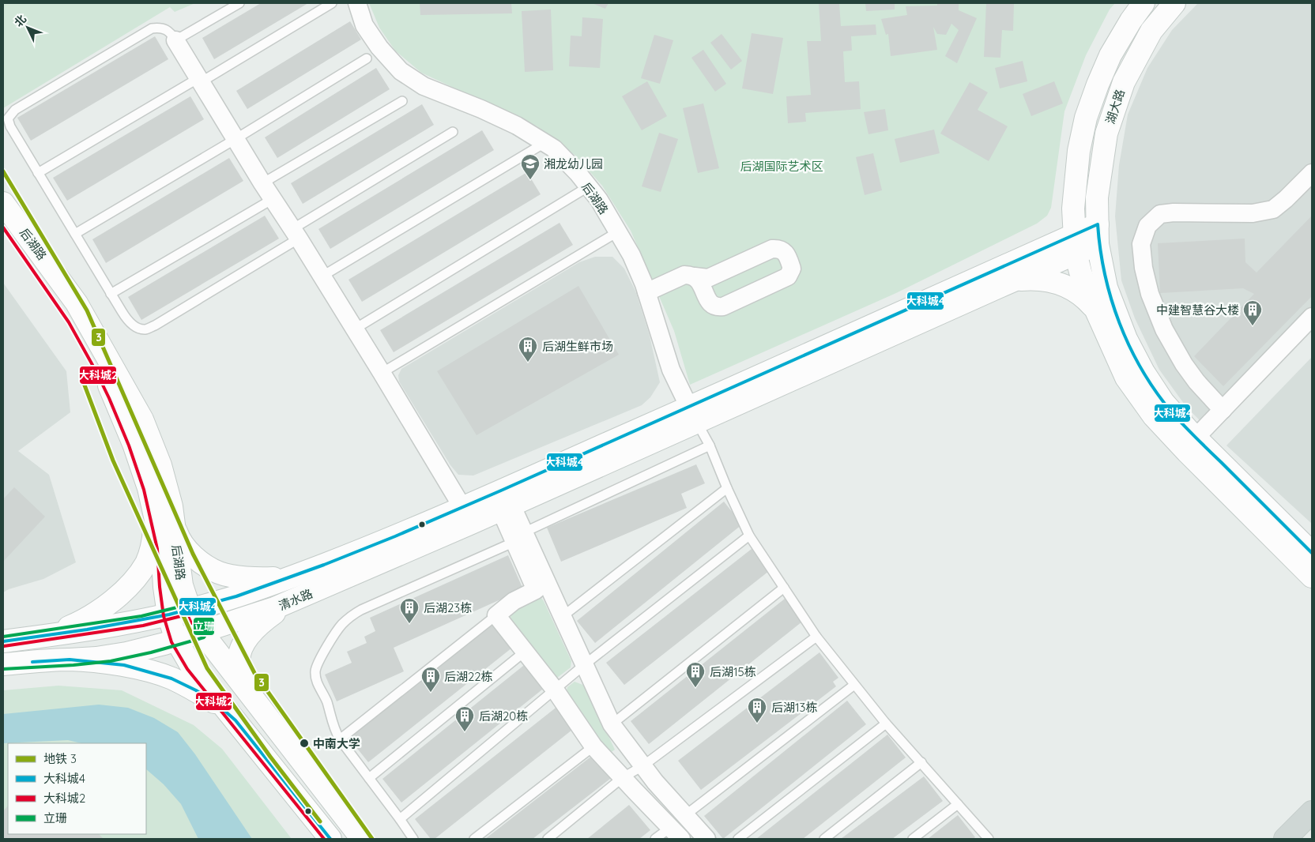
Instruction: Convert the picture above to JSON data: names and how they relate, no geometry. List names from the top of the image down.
{
  "streets": {
    "main road": ["湖大路", "后湖路", "清水路"]
  },
  "crossings": [
    ["后湖路", "清水路"]
  ],
  "parks": ["后湖国际艺术区"],
  "places": {
    "school or university": ["湘龙幼儿园"],
    "building": [
      "中建智慧谷大楼",
      "后湖生鲜市场",
      "后湖23栋",
      "后湖15栋",
      "后湖22栋",
      "后湖13栋",
      "后湖20栋"
    ],
    "other": ["中南大学"]
  },
  "lines": [
    "metro line 3",
    "transit line 大科城4",
    "transit line 大科城2",
    "transit line 立珊"
  ],
  "legend": [
    "地铁 3",
    "大科城4",
    "大科城2",
    "立珊"
  ],
  "north": "top left"
}
